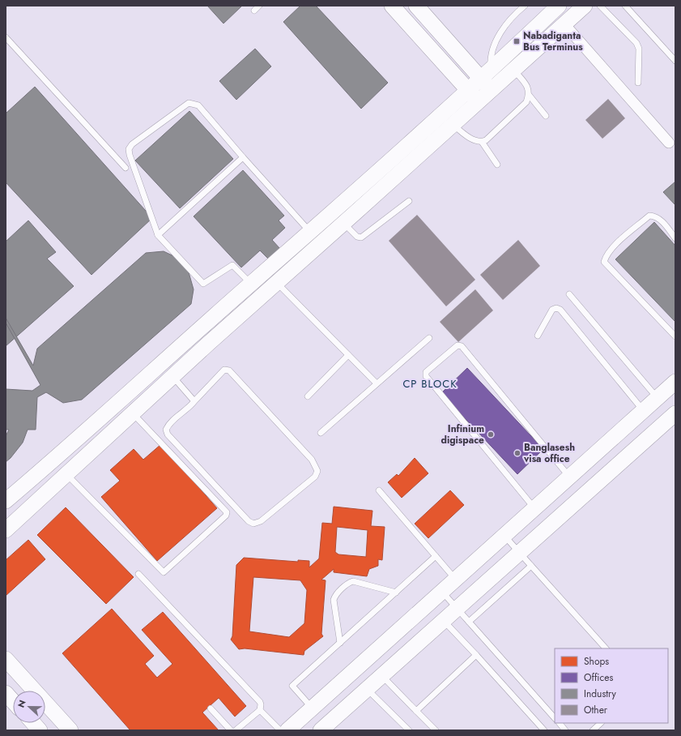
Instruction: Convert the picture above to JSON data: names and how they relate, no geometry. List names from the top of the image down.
{
  "districts": ["CP BLOCK"],
  "places": {
    "transit": ["Nabadiganta Bus Terminus"],
    "other": ["Infinium digispace", "Banglasesh visa office"]
  },
  "legend": [
    "Shops",
    "Offices",
    "Industry",
    "Other"
  ],
  "north": "left"
}
